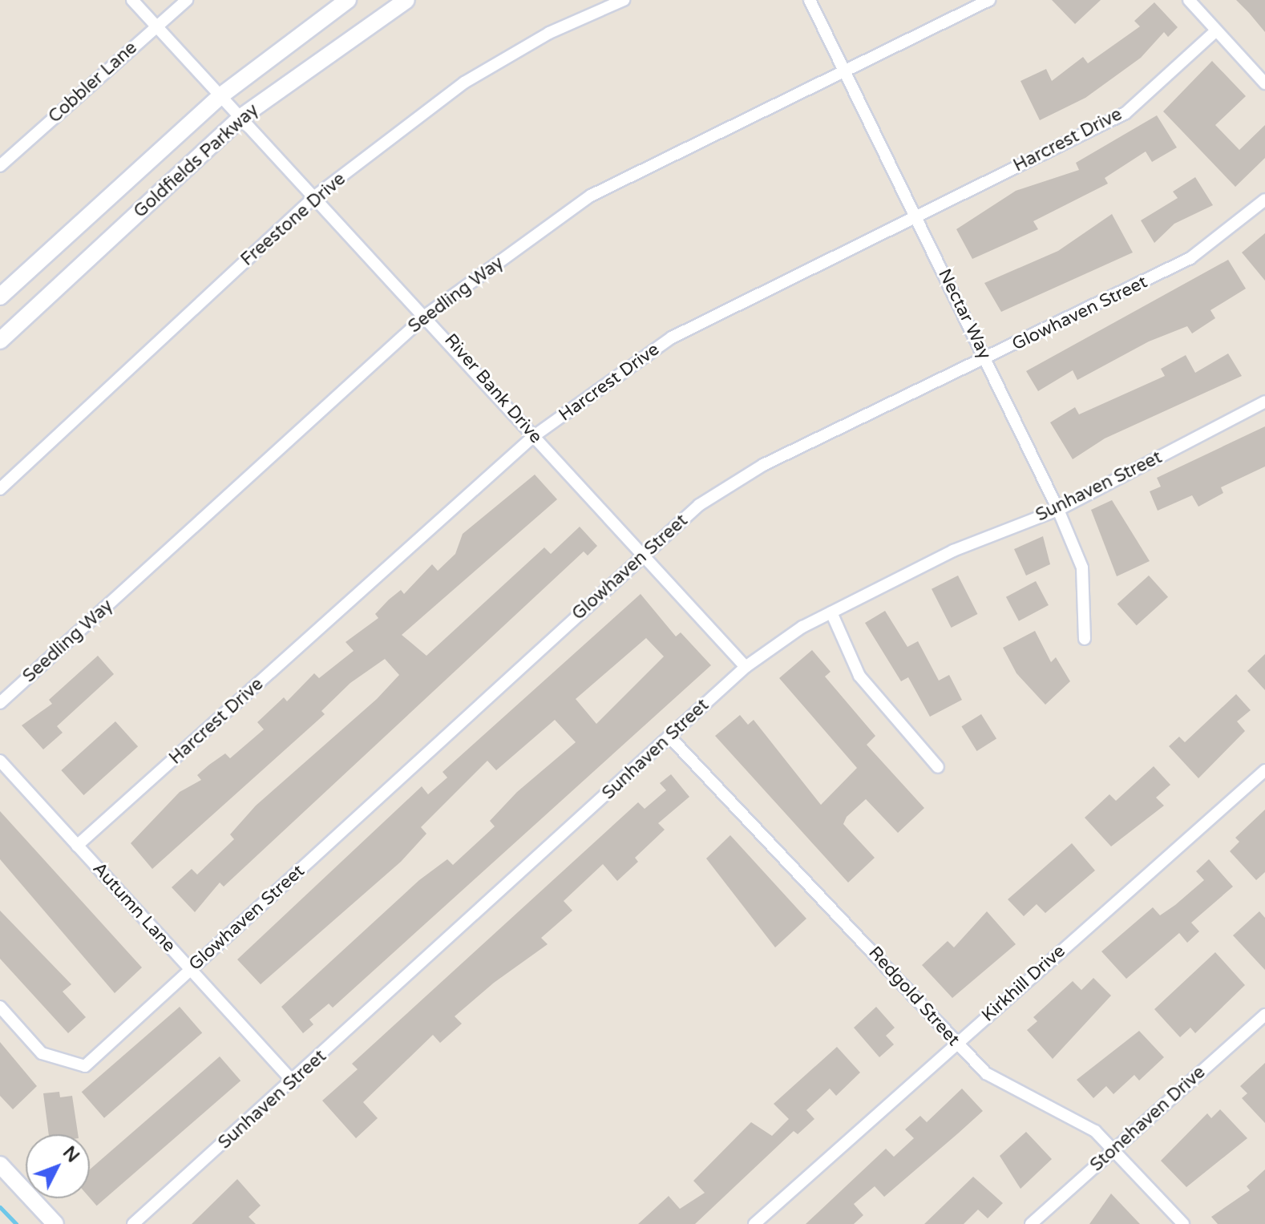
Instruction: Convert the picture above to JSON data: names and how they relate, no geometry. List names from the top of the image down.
{
  "streets": {
    "main road": ["Goldfields Parkway"],
    "street": [
      "Cobbler Lane",
      "Harcrest Drive",
      "Freestone Drive",
      "Seedling Way",
      "Glowhaven Street",
      "Nectar Way",
      "River Bank Drive",
      "Sunhaven Street",
      "Autumn Lane",
      "Kirkhill Drive",
      "Redgold Street",
      "Stonehaven Drive"
    ]
  },
  "crossings": [
    ["Cobbler Lane", "River Bank Drive"],
    ["Harcrest Drive", "Nectar Way"],
    ["Harcrest Drive", "River Bank Drive"],
    ["Harcrest Drive", "Autumn Lane"],
    ["Goldfields Parkway", "River Bank Drive"],
    ["Freestone Drive", "River Bank Drive"],
    ["Seedling Way", "Nectar Way"],
    ["Seedling Way", "River Bank Drive"],
    ["Glowhaven Street", "Nectar Way"],
    ["Glowhaven Street", "River Bank Drive"],
    ["Glowhaven Street", "Autumn Lane"],
    ["Nectar Way", "Sunhaven Street"],
    ["River Bank Drive", "Sunhaven Street"],
    ["Sunhaven Street", "Autumn Lane"],
    ["Sunhaven Street", "Redgold Street"],
    ["Kirkhill Drive", "Redgold Street"],
    ["Redgold Street", "Stonehaven Drive"]
  ],
  "north": "top right"
}
